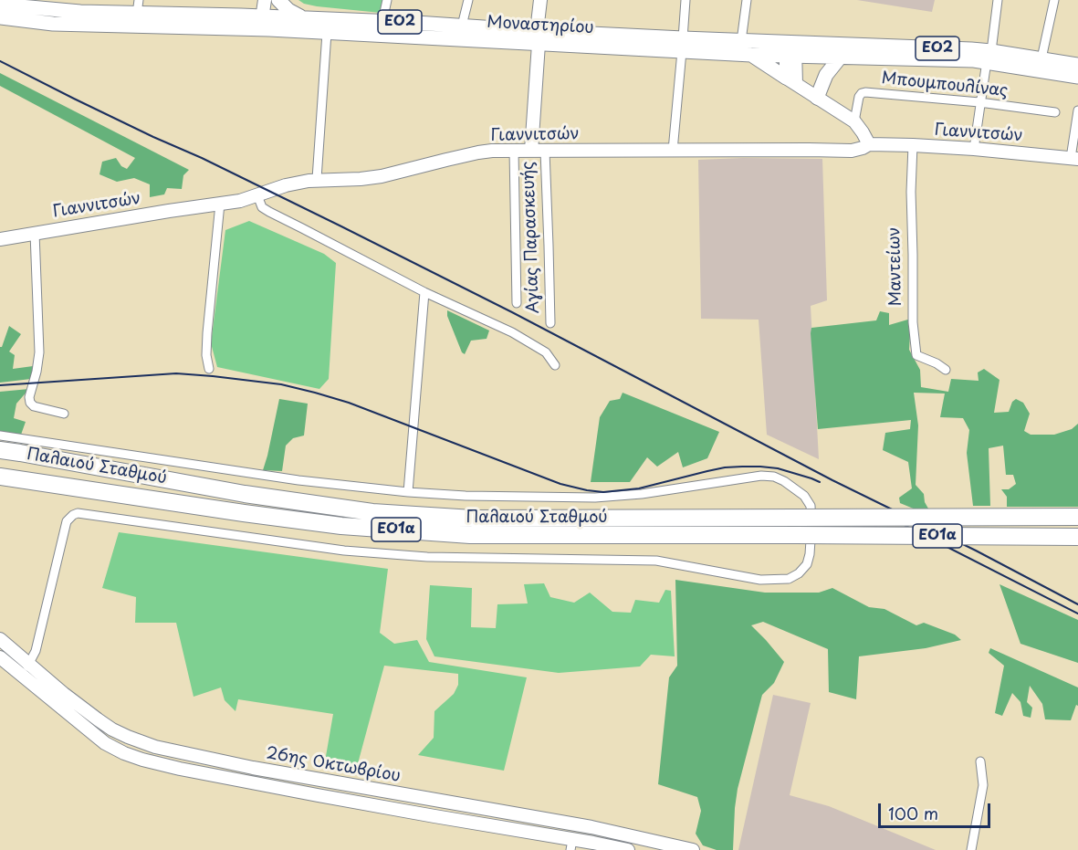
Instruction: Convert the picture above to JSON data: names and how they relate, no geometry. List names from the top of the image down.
{
  "streets": {
    "highway": ["Παλαιού Σταθμού", "ΕΟ1α"],
    "main road": [
      "ΕΟ2",
      "Μοναστηρίου",
      "Γιαννιτσών",
      "Αγίας Παρασκευής",
      "26ης Οκτωβρίου"
    ],
    "street": ["Μπουμπουλίνας", "Μαντείων"]
  },
  "crossings": [
    ["Μοναστηρίου", "Αγίας Παρασκευής"],
    ["Γιαννιτσών", "Αγίας Παρασκευής"],
    ["Γιαννιτσών", "Μαντείων"]
  ],
  "scale_bar": "100 m"
}
